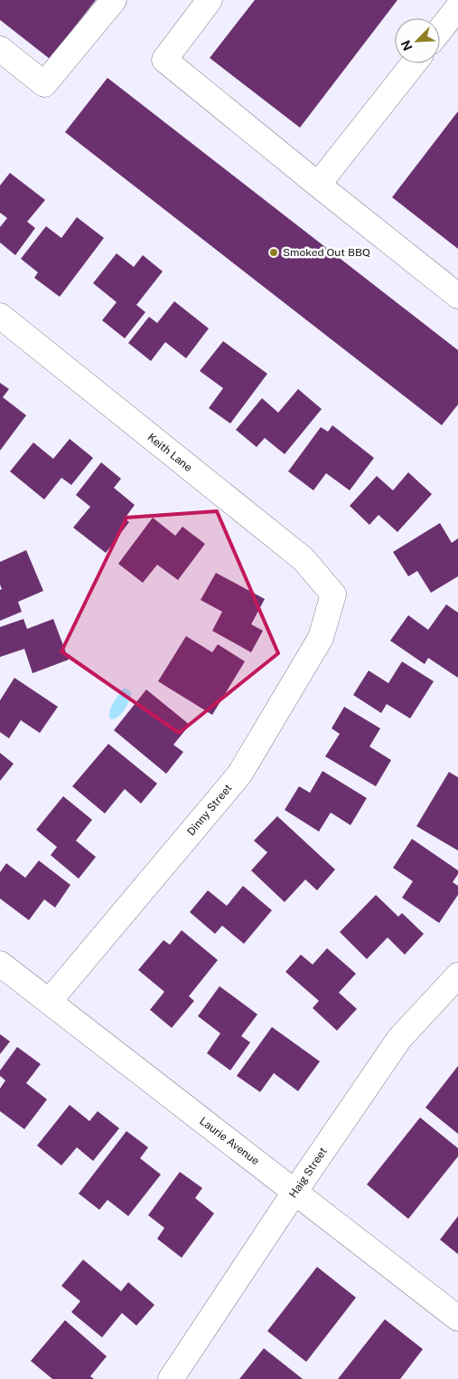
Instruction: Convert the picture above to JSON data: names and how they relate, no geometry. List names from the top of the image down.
{
  "streets": {
    "street": [
      "Keith Lane",
      "Dinny Street",
      "Laurie Avenue",
      "Haig Street"
    ]
  },
  "crossings": [
    ["Keith Lane", "Dinny Street"],
    ["Dinny Street", "Laurie Avenue"],
    ["Laurie Avenue", "Haig Street"]
  ],
  "places": ["Smoked Out BBQ"],
  "north": "bottom left"
}
